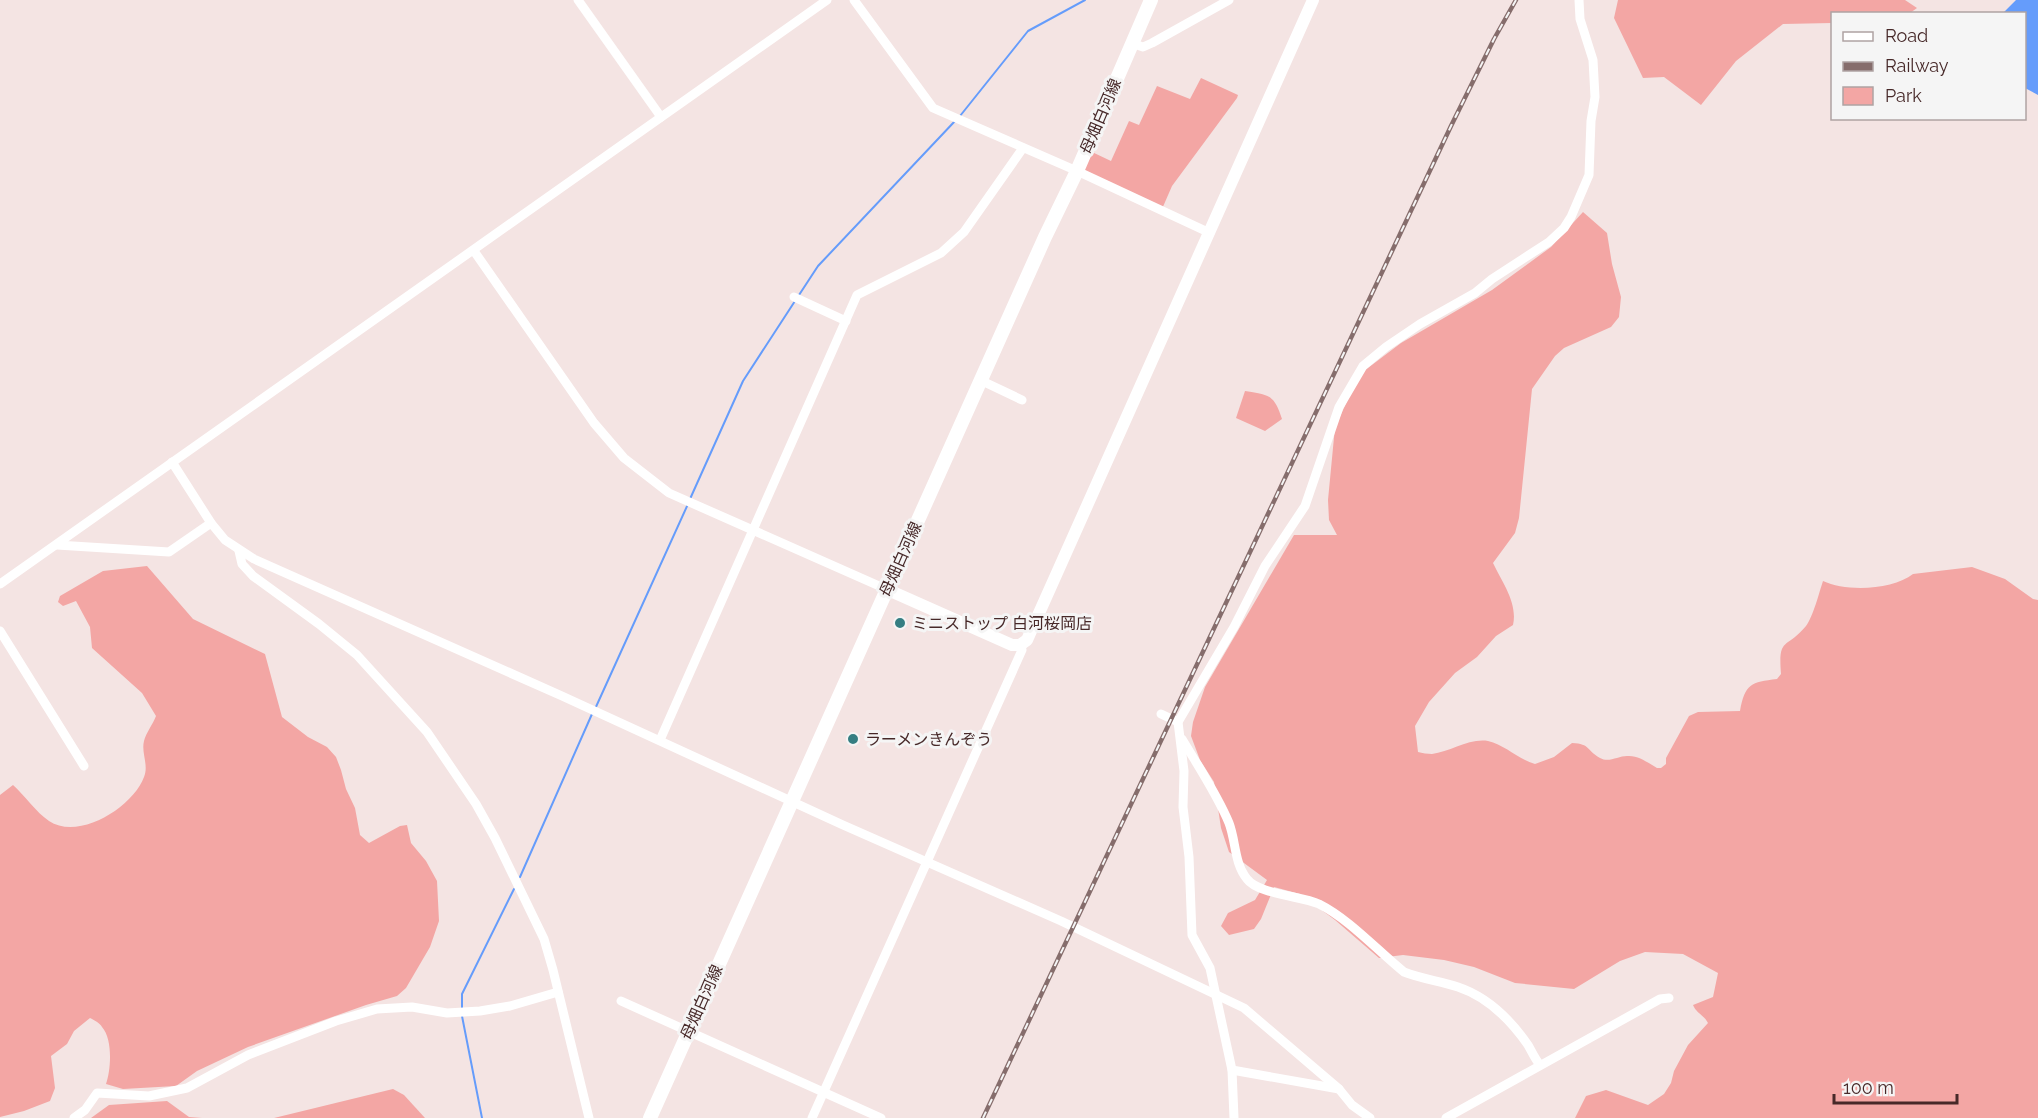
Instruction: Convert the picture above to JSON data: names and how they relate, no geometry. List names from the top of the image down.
{
  "streets": {
    "main road": ["母畑白河線"]
  },
  "places": ["ミニストップ 白河桜岡店", "ラーメンきんぞう"],
  "legend": ["Road", "Railway", "Park"],
  "scale_bar": "100 m"
}
